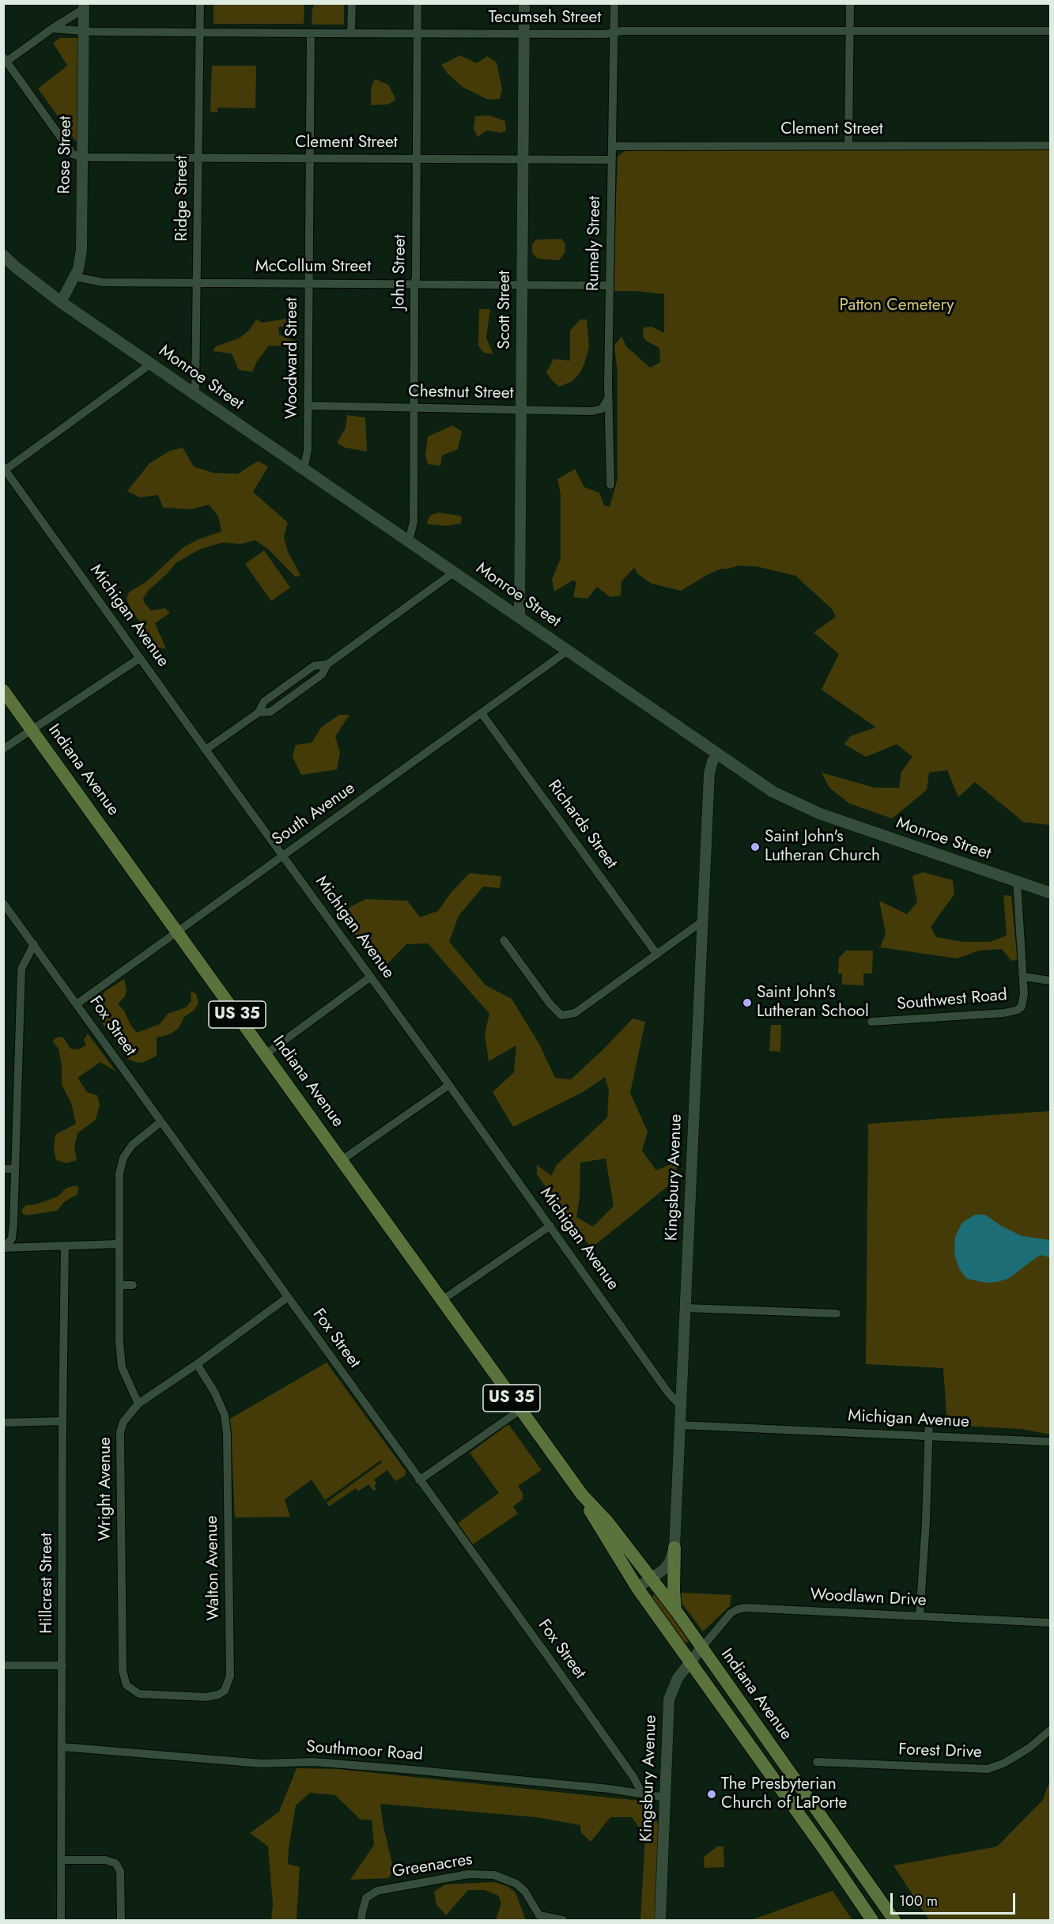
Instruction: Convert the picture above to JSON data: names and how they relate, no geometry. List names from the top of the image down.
{
  "streets": {
    "main road": ["Monroe Street", "Indiana Avenue", "US 35"],
    "street": [
      "Tecumseh Street",
      "Clement Street",
      "Rose Street",
      "Ridge Street",
      "Rumely Street",
      "McCollum Street",
      "John Street",
      "Scott Street",
      "Woodward Street",
      "Chestnut Street",
      "Michigan Avenue",
      "South Avenue",
      "Richards Street",
      "Southwest Road",
      "Fox Street",
      "Kingsbury Avenue",
      "Wright Avenue",
      "Walton Avenue",
      "Hillcrest Street",
      "Woodlawn Drive",
      "Southmoor Road",
      "Forest Drive",
      "Greenacres"
    ]
  },
  "crossings": [
    ["Tecumseh Street", "Rumely Street"],
    ["Tecumseh Street", "John Street"],
    ["Tecumseh Street", "Scott Street"],
    ["Clement Street", "Rose Street"],
    ["Clement Street", "Ridge Street"],
    ["Clement Street", "Rumely Street"],
    ["Clement Street", "John Street"],
    ["Clement Street", "Scott Street"],
    ["Clement Street", "Woodward Street"],
    ["Rose Street", "McCollum Street"],
    ["Rose Street", "Monroe Street"],
    ["Ridge Street", "McCollum Street"],
    ["Ridge Street", "Monroe Street"],
    ["Rumely Street", "McCollum Street"],
    ["Rumely Street", "Chestnut Street"],
    ["McCollum Street", "John Street"],
    ["McCollum Street", "Scott Street"],
    ["McCollum Street", "Woodward Street"],
    ["John Street", "Monroe Street"],
    ["John Street", "Chestnut Street"],
    ["Scott Street", "Monroe Street"],
    ["Scott Street", "Chestnut Street"],
    ["Woodward Street", "Monroe Street"],
    ["Woodward Street", "Chestnut Street"],
    ["Monroe Street", "South Avenue"],
    ["Monroe Street", "Southwest Road"],
    ["Monroe Street", "Kingsbury Avenue"],
    ["Michigan Avenue", "South Avenue"],
    ["Michigan Avenue", "Kingsbury Avenue"],
    ["Indiana Avenue", "South Avenue"],
    ["Indiana Avenue", "Kingsbury Avenue"],
    ["Indiana Avenue", "Woodlawn Drive"],
    ["South Avenue", "Richards Street"],
    ["South Avenue", "Fox Street"],
    ["Fox Street", "Wright Avenue"],
    ["Fox Street", "Southmoor Road"],
    ["Kingsbury Avenue", "Woodlawn Drive"],
    ["Kingsbury Avenue", "Southmoor Road"],
    ["Wright Avenue", "Walton Avenue"],
    ["Hillcrest Street", "Southmoor Road"]
  ],
  "parks": ["Patton Cemetery"],
  "places": ["Saint John's Lutheran Church", "Saint John's Lutheran School", "The Presbyterian Church of LaPorte"],
  "scale_bar": "100 m"
}
